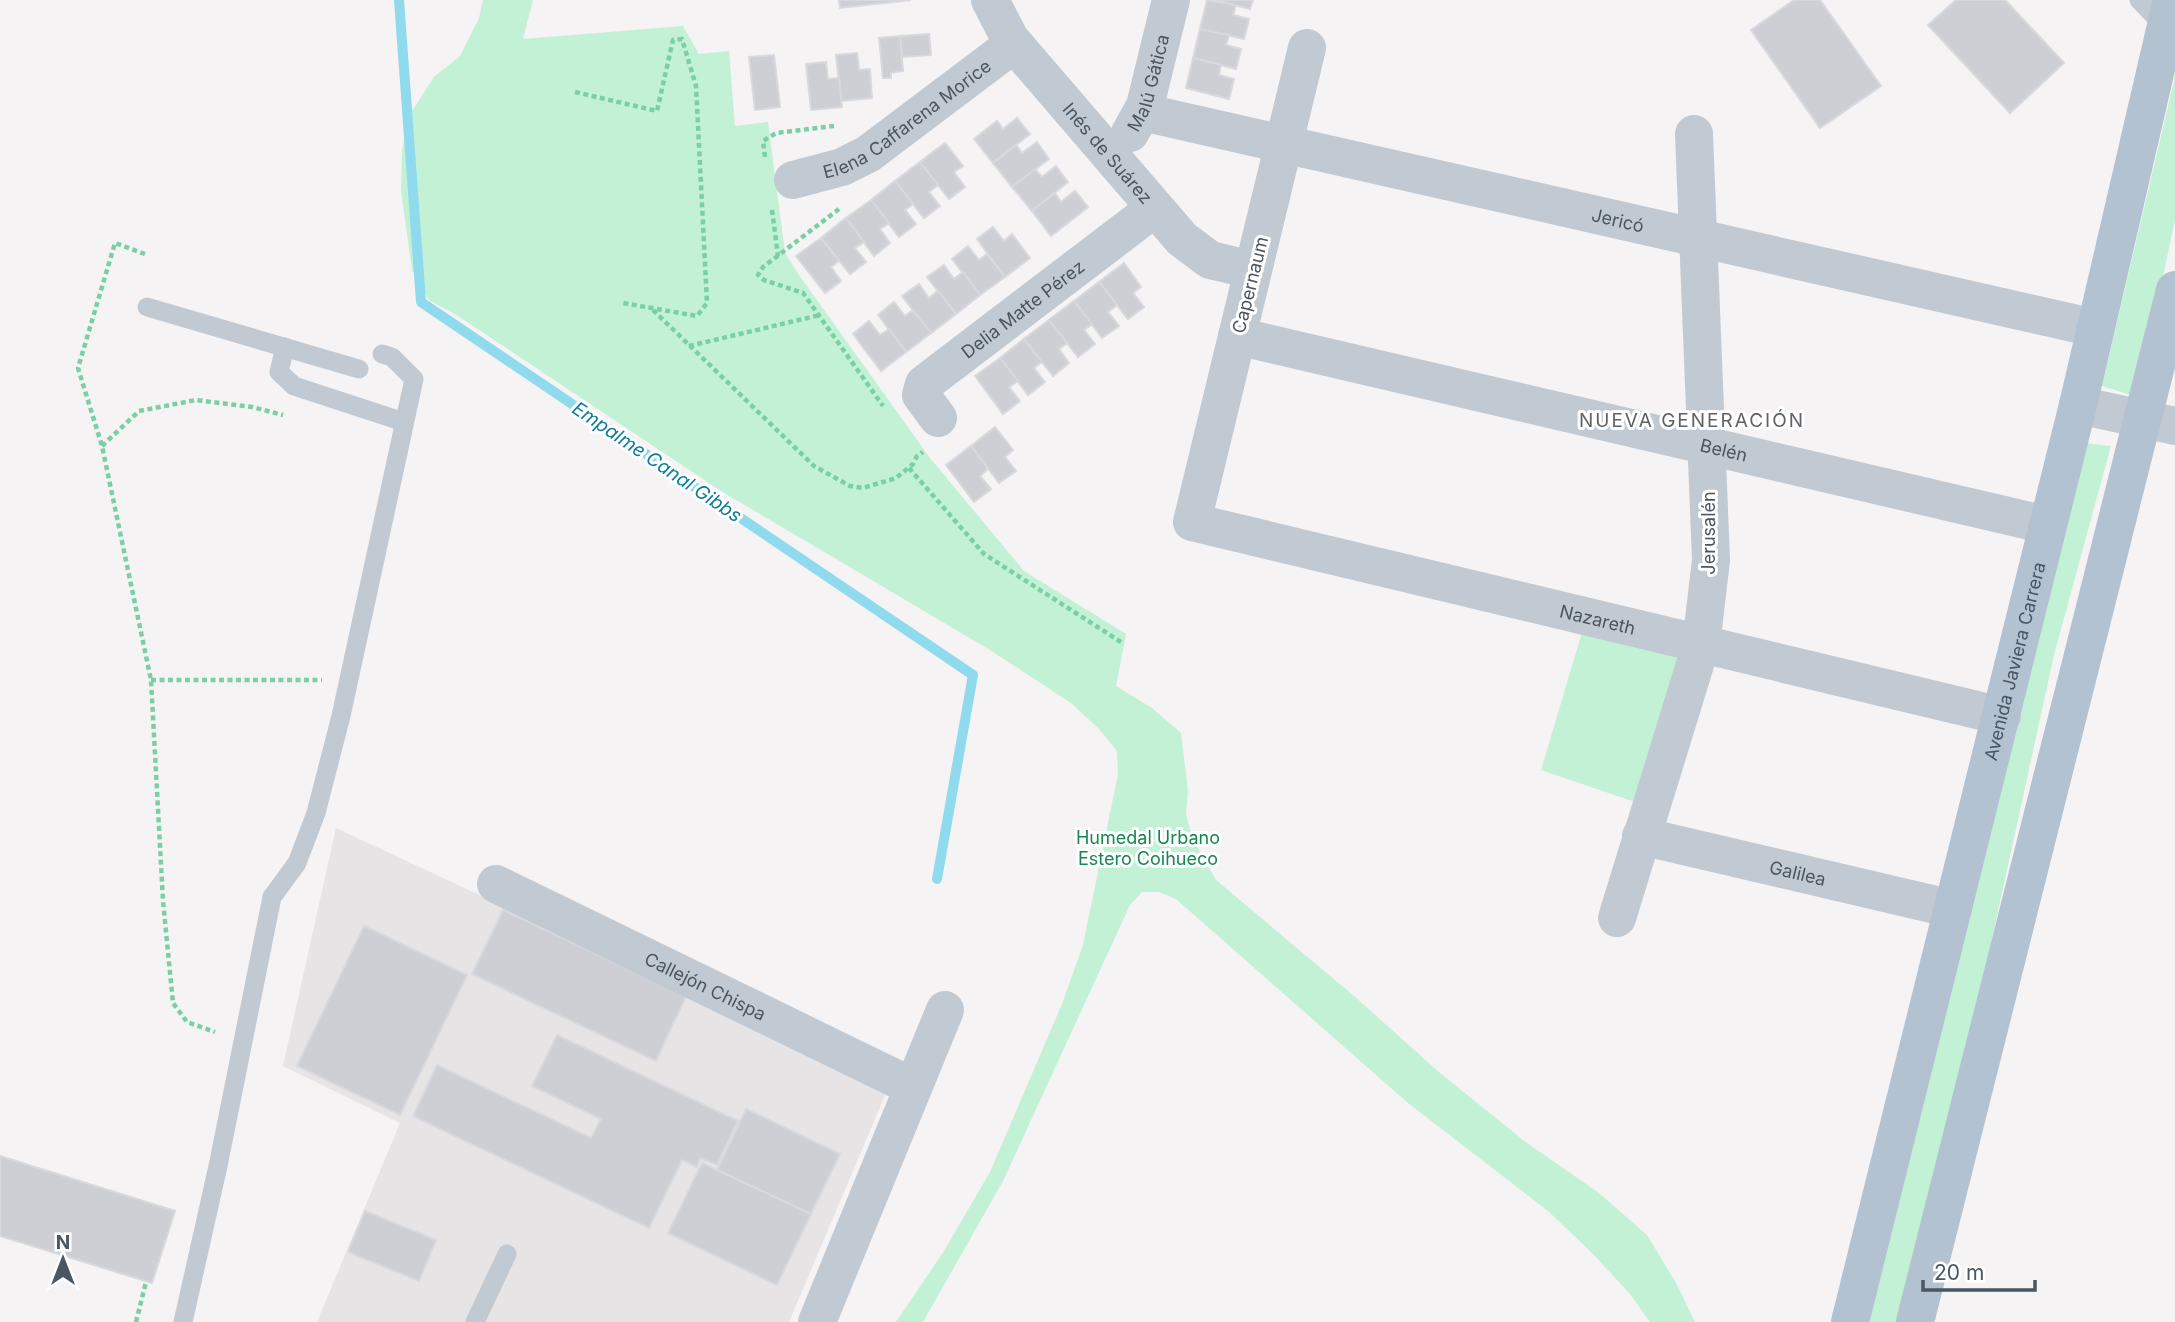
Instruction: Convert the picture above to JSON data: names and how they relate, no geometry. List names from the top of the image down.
{
  "streets": {
    "main road": ["Avenida Javiera Carrera"],
    "street": [
      "Malú Gática",
      "Elena Caffarena Morice",
      "Inés de Suárez",
      "Jericó",
      "Capernaum",
      "Delia Matte Pérez",
      "Belén",
      "Jerusalén",
      "Nazareth",
      "Galilea",
      "Callejón Chispa"
    ]
  },
  "crossings": [
    ["Malú Gática", "Inés de Suárez"],
    ["Malú Gática", "Jericó"],
    ["Elena Caffarena Morice", "Inés de Suárez"],
    ["Inés de Suárez", "Capernaum"],
    ["Inés de Suárez", "Delia Matte Pérez"],
    ["Jericó", "Capernaum"],
    ["Jericó", "Jerusalén"],
    ["Jericó", "Avenida Javiera Carrera"],
    ["Capernaum", "Belén"],
    ["Capernaum", "Nazareth"],
    ["Belén", "Jerusalén"],
    ["Belén", "Avenida Javiera Carrera"],
    ["Jerusalén", "Nazareth"],
    ["Jerusalén", "Galilea"],
    ["Nazareth", "Avenida Javiera Carrera"],
    ["Avenida Javiera Carrera", "Galilea"]
  ],
  "districts": ["NUEVA GENERACIÓN"],
  "water": ["Empalme Canal Gibbs"],
  "parks": ["Humedal Urbano Estero Coihueco"],
  "scale_bar": "20 m",
  "north": "top"
}
